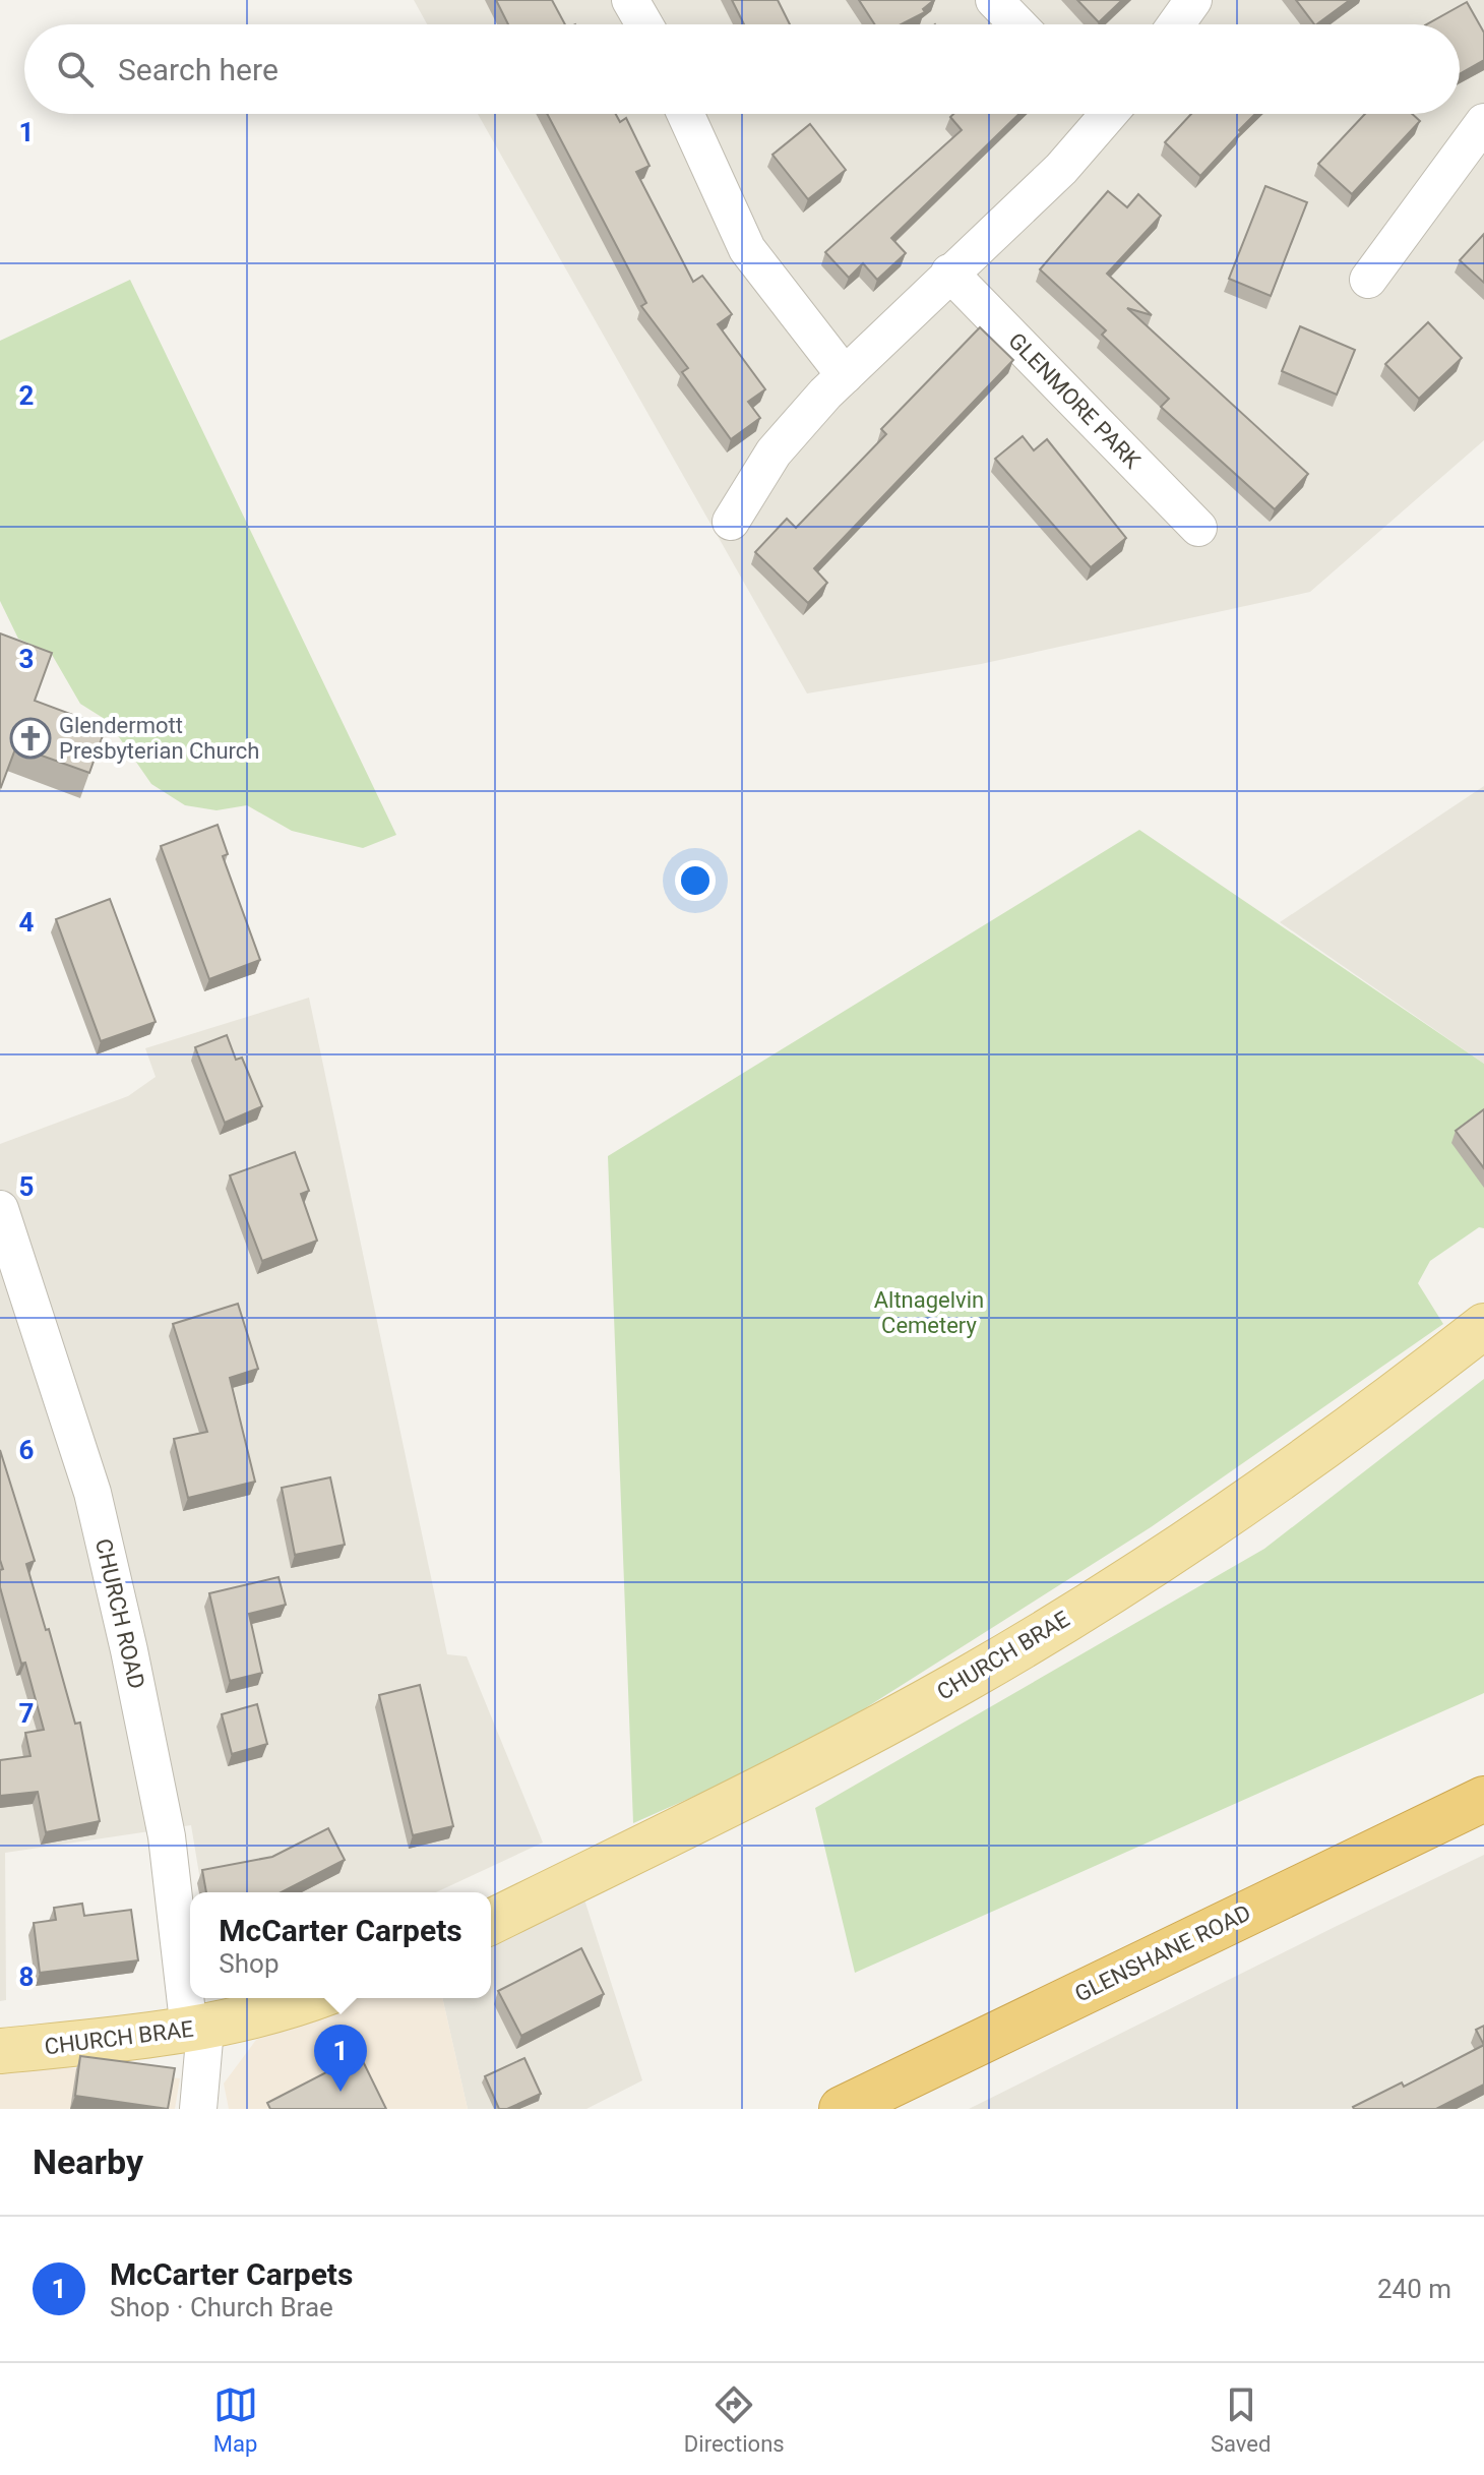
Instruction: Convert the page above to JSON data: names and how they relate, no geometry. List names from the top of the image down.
{
  "streets": {
    "highway": ["GLENSHANE ROAD"],
    "main road": ["CHURCH BRAE"],
    "street": ["GLENMORE PARK", "CHURCH ROAD"]
  },
  "crossings": [
    ["CHURCH ROAD", "CHURCH BRAE"]
  ],
  "parks": ["Altnagelvin Cemetery"],
  "places": {
    "church": ["Glendermott Presbyterian Church"]
  },
  "page": {
    "search": "Search here",
    "popup": ["McCarter Carpets", "Shop"],
    "pins": "1",
    "heading": "Nearby",
    "list": [
      {
        "mark": "1",
        "name": "McCarter Carpets",
        "note": "Shop · Church Brae",
        "value": "240 m"
      }
    ],
    "nav": ["Map", "Directions", "Saved"]
  },
  "grid": {
    "rows": [
      "1",
      "2",
      "3",
      "4",
      "5",
      "6",
      "7",
      "8"
    ]
  }
}
